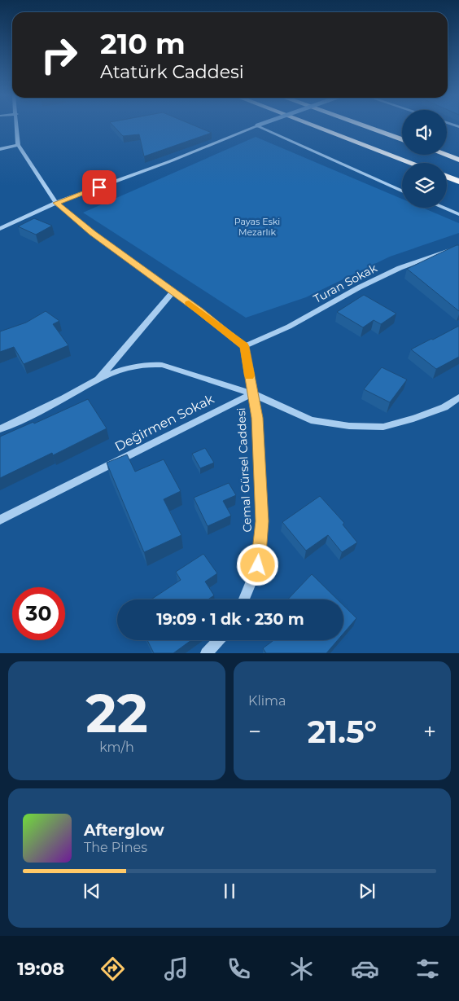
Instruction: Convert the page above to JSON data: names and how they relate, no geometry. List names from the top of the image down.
{
  "streets": {
    "street": ["Turan Sokak", "Değirmen Sokak", "Cemal Gürsel Caddesi"]
  },
  "crossings": [
    ["Turan Sokak", "Cemal Gürsel Caddesi"],
    ["Değirmen Sokak", "Cemal Gürsel Caddesi"]
  ],
  "parks": ["Payas Eski Mezarlık"],
  "page": {
    "turn": ["210 m", "Atatürk Caddesi"],
    "limit": "30",
    "trip": "19:09 · 1 dk · 230 m",
    "tile": [
      ["22", "km/h"],
      "Klima"
    ],
    "heat": ["−", "21.5°", "+"],
    "song": ["Afterglow", "The Pines"],
    "tabs": "19:08"
  }
}
